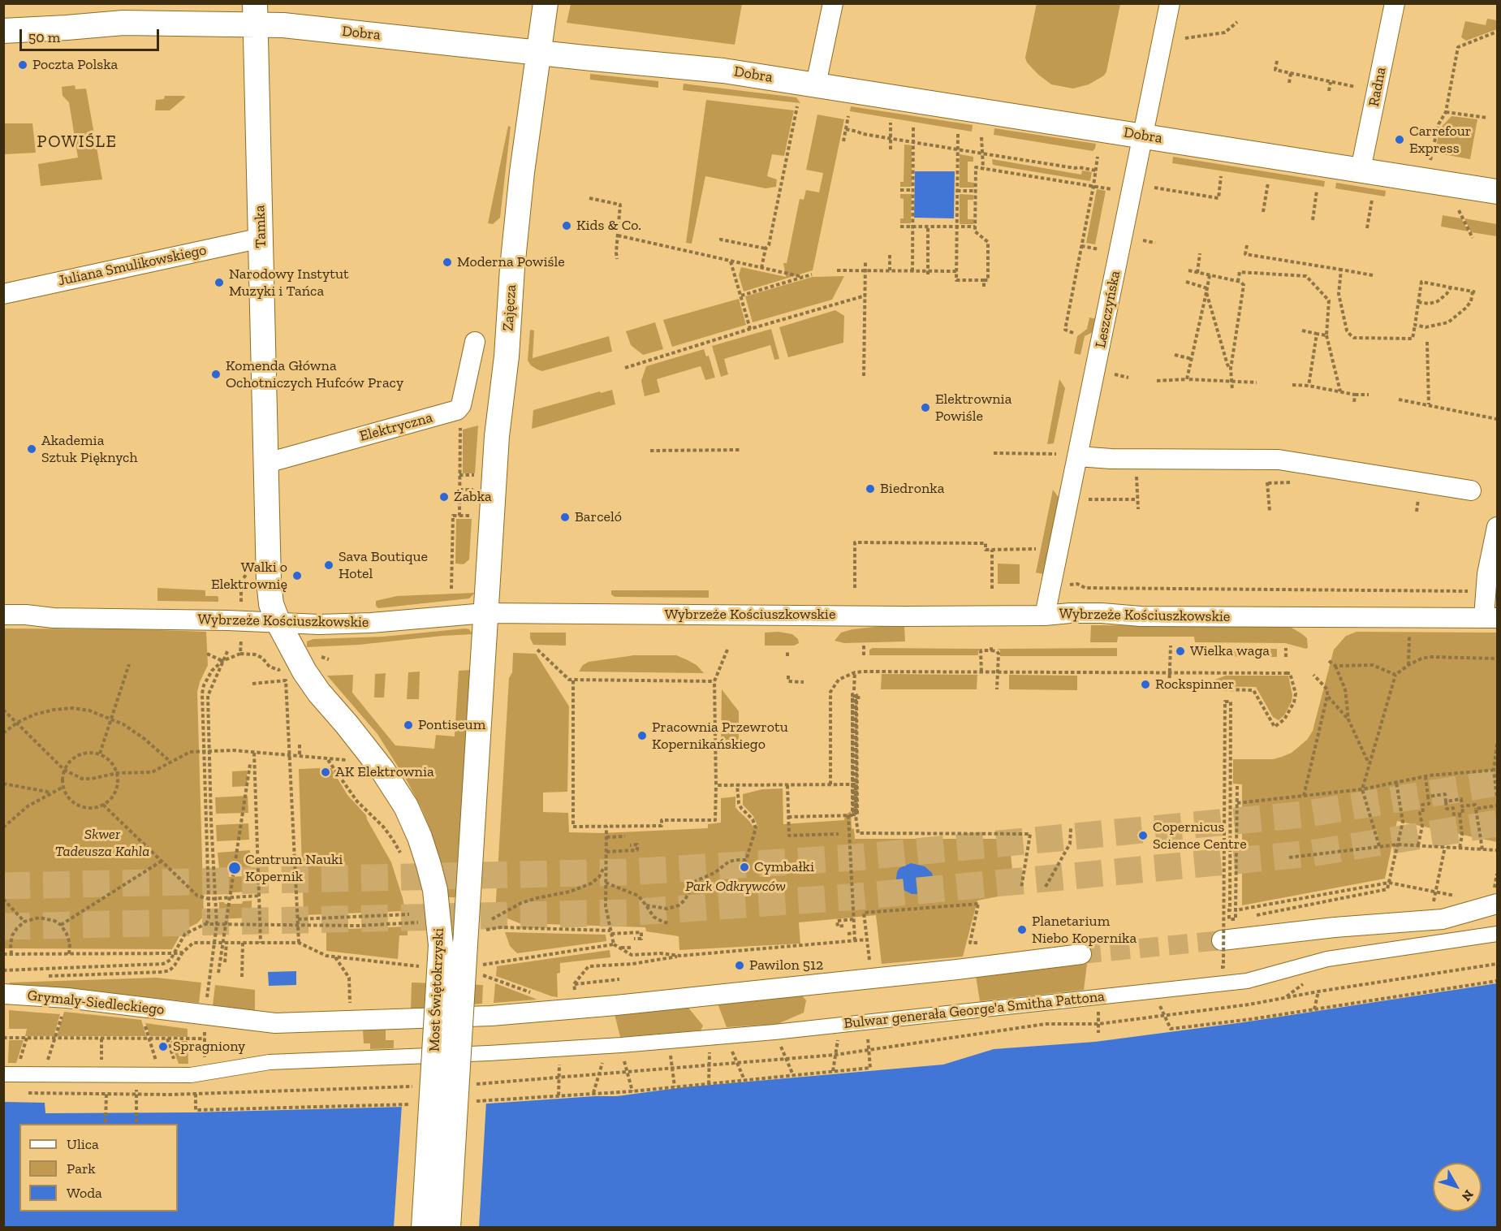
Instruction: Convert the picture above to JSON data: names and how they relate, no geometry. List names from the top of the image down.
{
  "streets": {
    "street": [
      "Dobra",
      "Radna",
      "Tamka",
      "Juliana Smulikowskiego",
      "Zajęcza",
      "Leszczyńska",
      "Elektryczna",
      "Wybrzeże Kościuszkowskie",
      "Most Świętokrzyski",
      "Grymaly-Siedleckiego",
      "Bulwar generała George'a Smitha Pattona"
    ]
  },
  "crossings": [
    ["Dobra", "Radna"],
    ["Dobra", "Tamka"],
    ["Dobra", "Zajęcza"],
    ["Dobra", "Leszczyńska"],
    ["Tamka", "Juliana Smulikowskiego"],
    ["Tamka", "Elektryczna"],
    ["Tamka", "Wybrzeże Kościuszkowskie"],
    ["Tamka", "Most Świętokrzyski"],
    ["Zajęcza", "Wybrzeże Kościuszkowskie"],
    ["Zajęcza", "Most Świętokrzyski"],
    ["Leszczyńska", "Wybrzeże Kościuszkowskie"],
    ["Wybrzeże Kościuszkowskie", "Most Świętokrzyski"]
  ],
  "districts": ["POWIŚLE"],
  "parks": ["Skwer Tadeusza Kahla", "Park Odkrywców"],
  "places": [
    "Poczta Polska",
    "Carrefour Express",
    "Kids & Co.",
    "Moderna Powiśle",
    "Narodowy Instytut Muzyki i Tańca",
    "Komenda Główna Ochotniczych Hufców Pracy",
    "Elektrownia Powiśle",
    "Akademia Sztuk Pięknych",
    "Biedronka",
    "Żabka",
    "Barceló",
    "Sava Boutique Hotel",
    "Walki o Elektrownię",
    "Wielka waga",
    "Rockspinner",
    "Pontiseum",
    "Pracownia Przewrotu Kopernikańskiego",
    "AK Elektrownia",
    "Copernicus Science Centre",
    "Cymbałki",
    "Centrum Nauki Kopernik",
    "Planetarium Niebo Kopernika",
    "Pawilon 512",
    "Spragniony"
  ],
  "legend": ["Ulica", "Park", "Woda"],
  "scale_bar": "50 m",
  "north": "bottom right"
}
